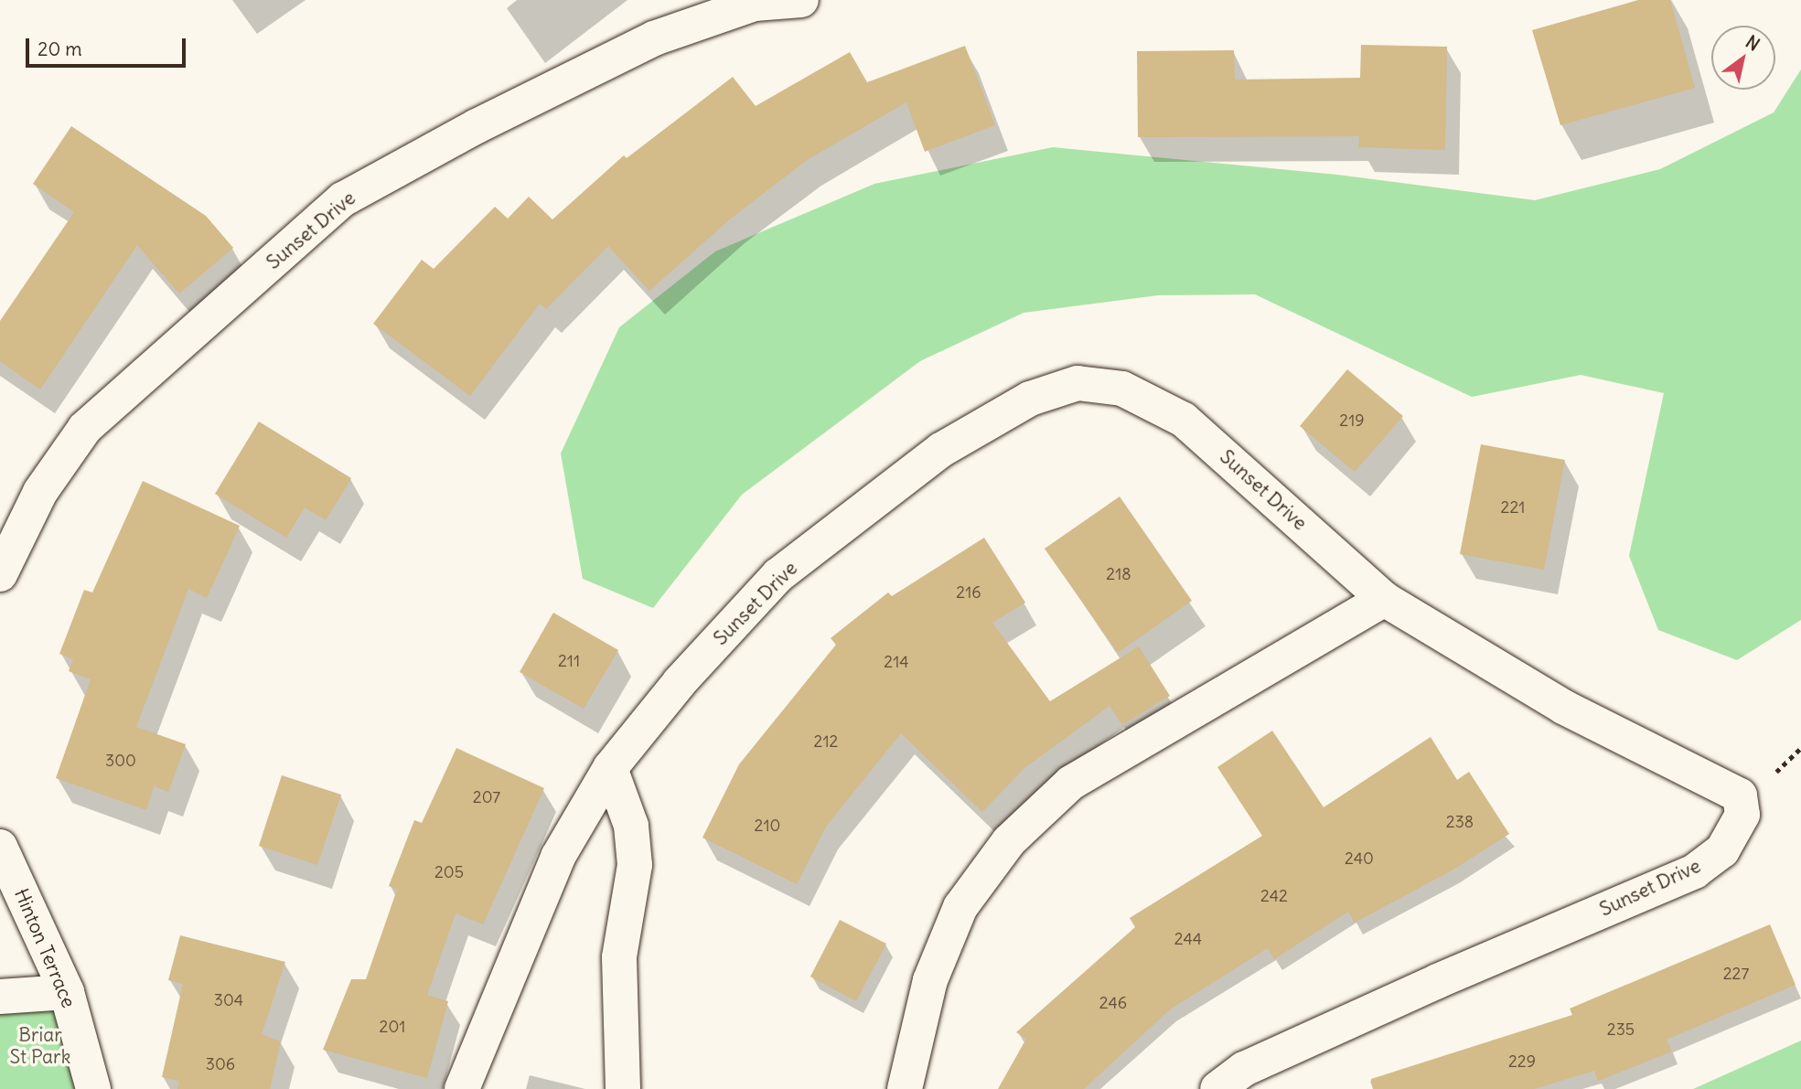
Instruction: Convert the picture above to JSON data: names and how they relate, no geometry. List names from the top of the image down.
{
  "streets": {
    "street": ["Sunset Drive", "Hinton Terrace"]
  },
  "parks": ["Briar St Park"],
  "house_numbers": [
    "219",
    "221",
    "218",
    "216",
    "211",
    "214",
    "212",
    "300",
    "207",
    "238",
    "210",
    "240",
    "205",
    "242",
    "244",
    "227",
    "304",
    "246",
    "201",
    "235",
    "229",
    "306"
  ],
  "scale_bar": "20 m",
  "north": "top right"
}
